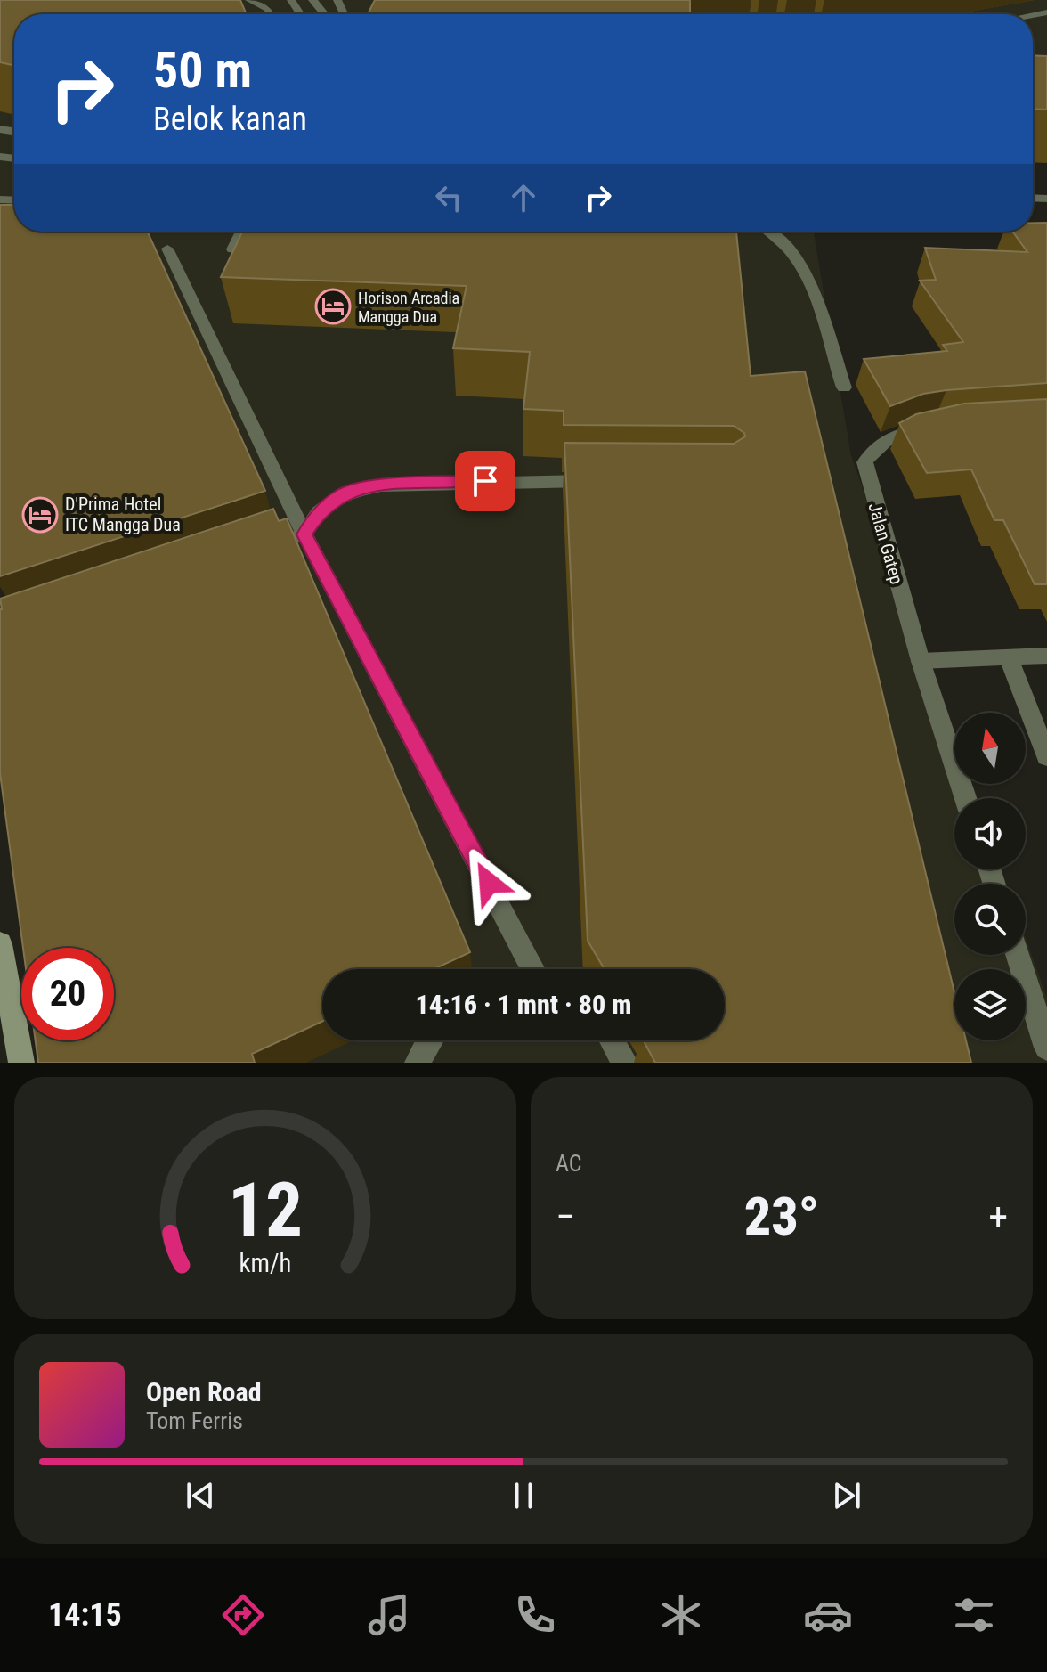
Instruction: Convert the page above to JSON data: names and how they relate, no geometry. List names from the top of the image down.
{
  "streets": {
    "street": ["Jalan Gatep"]
  },
  "places": {
    "hotel": ["Horison Arcadia Mangga Dua", "D'Prima Hotel ITC Mangga Dua"]
  },
  "north": "top",
  "page": {
    "turn": ["50 m", "Belok kanan"],
    "limit": "20",
    "trip": "14:16 · 1 mnt · 80 m",
    "tile": "AC",
    "heat": ["−", "23°", "+"],
    "song": ["Open Road", "Tom Ferris"],
    "tabs": "14:15",
    "gauge": ["12", "km/h"]
  }
}
